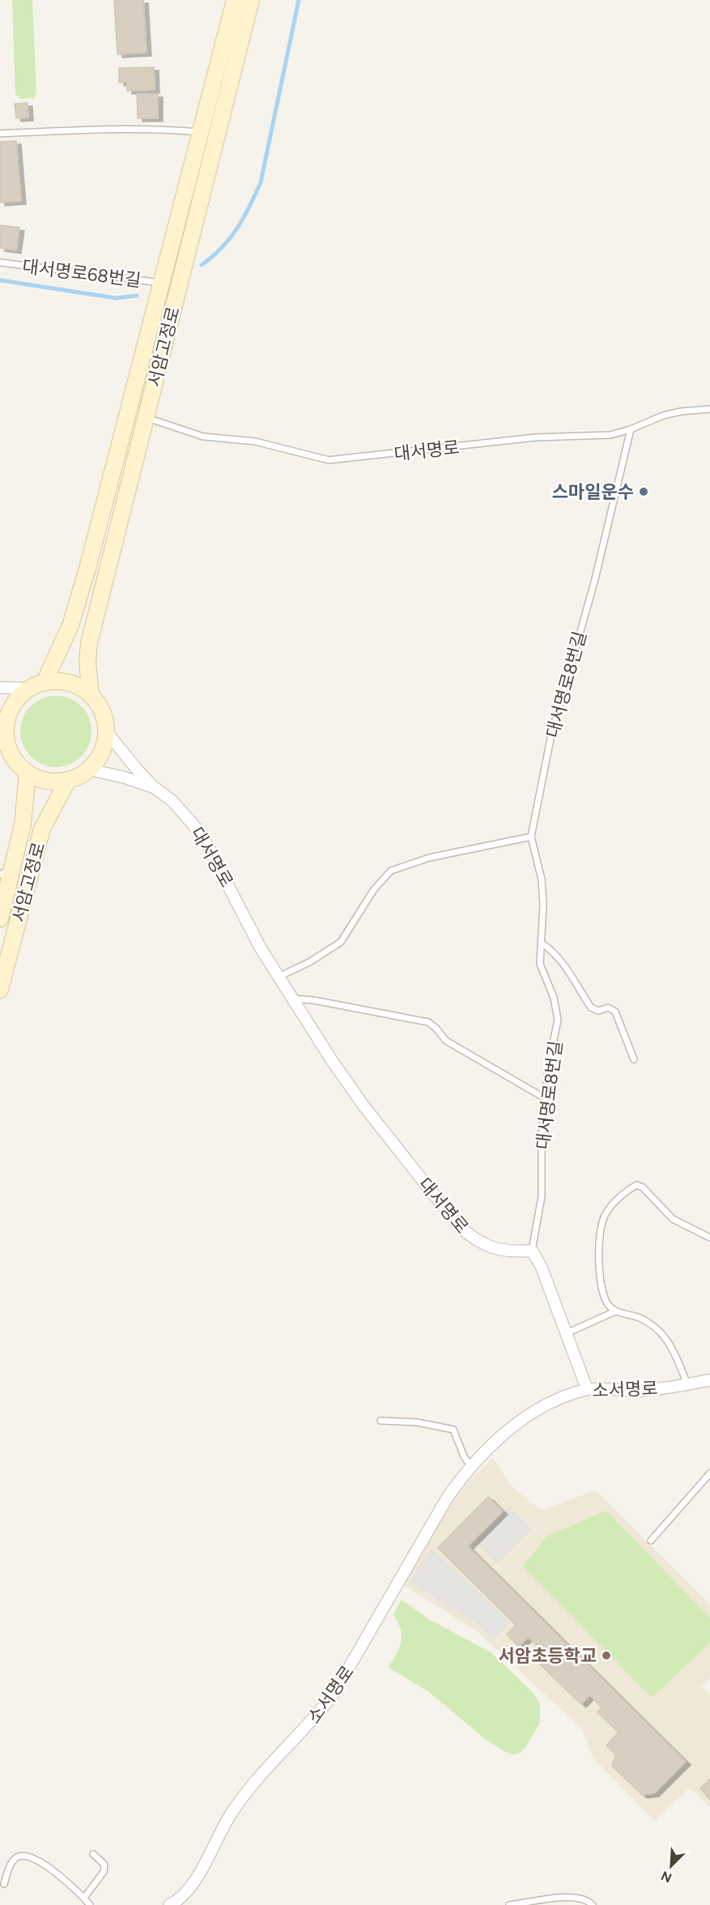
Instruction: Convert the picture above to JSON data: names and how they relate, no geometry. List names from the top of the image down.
{
  "streets": {
    "main road": ["서암고정로"],
    "street": ["대서명로", "소서명로"],
    "lane": ["대서명로68번길", "대서명로8번길"]
  },
  "crossings": [
    ["대서명로68번길", "서암고정로"],
    ["서암고정로", "대서명로"],
    ["대서명로", "대서명로8번길"]
  ],
  "places": ["스마일운수", "서암초등학교"],
  "north": "bottom left"
}
